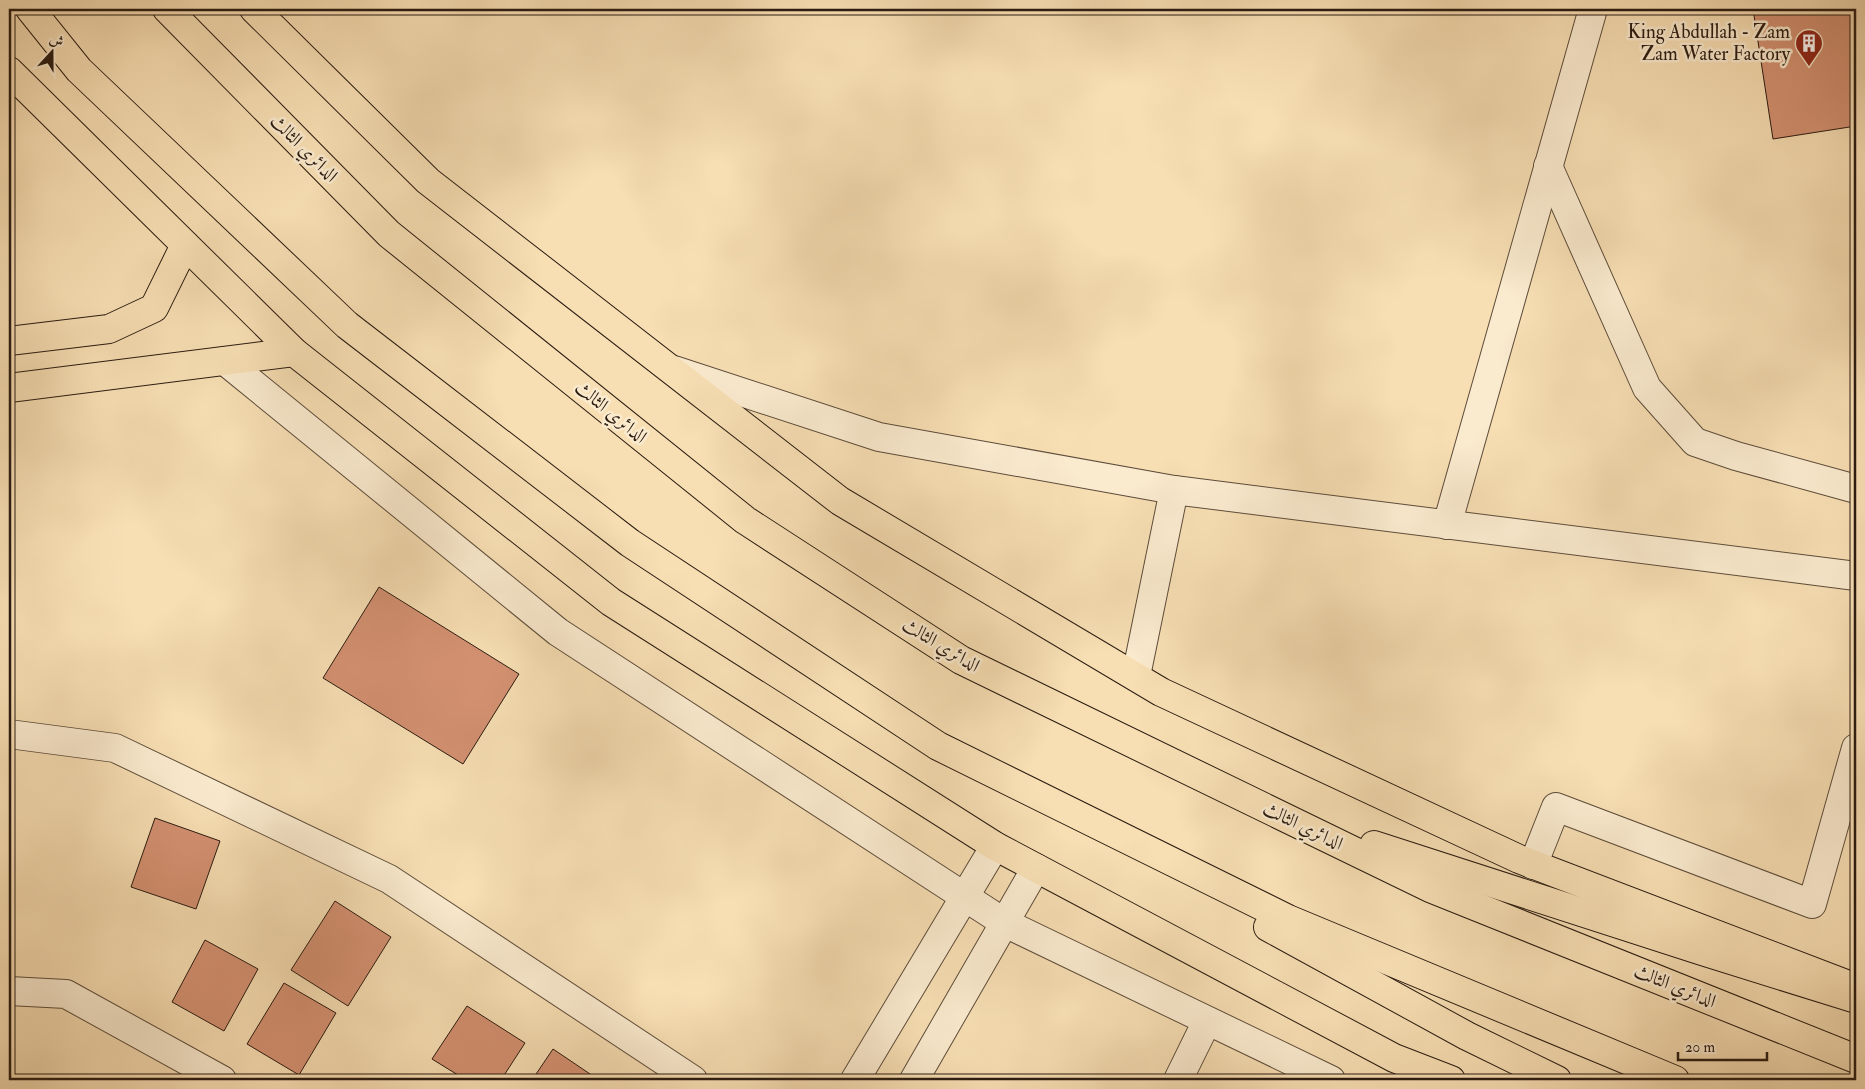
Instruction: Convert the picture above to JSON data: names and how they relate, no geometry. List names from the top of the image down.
{
  "streets": {
    "main road": ["الدائري الثالث"]
  },
  "places": {
    "building": ["King Abdullah - Zam Zam Water Factory"]
  },
  "scale_bar": "20 m",
  "north": "top"
}
